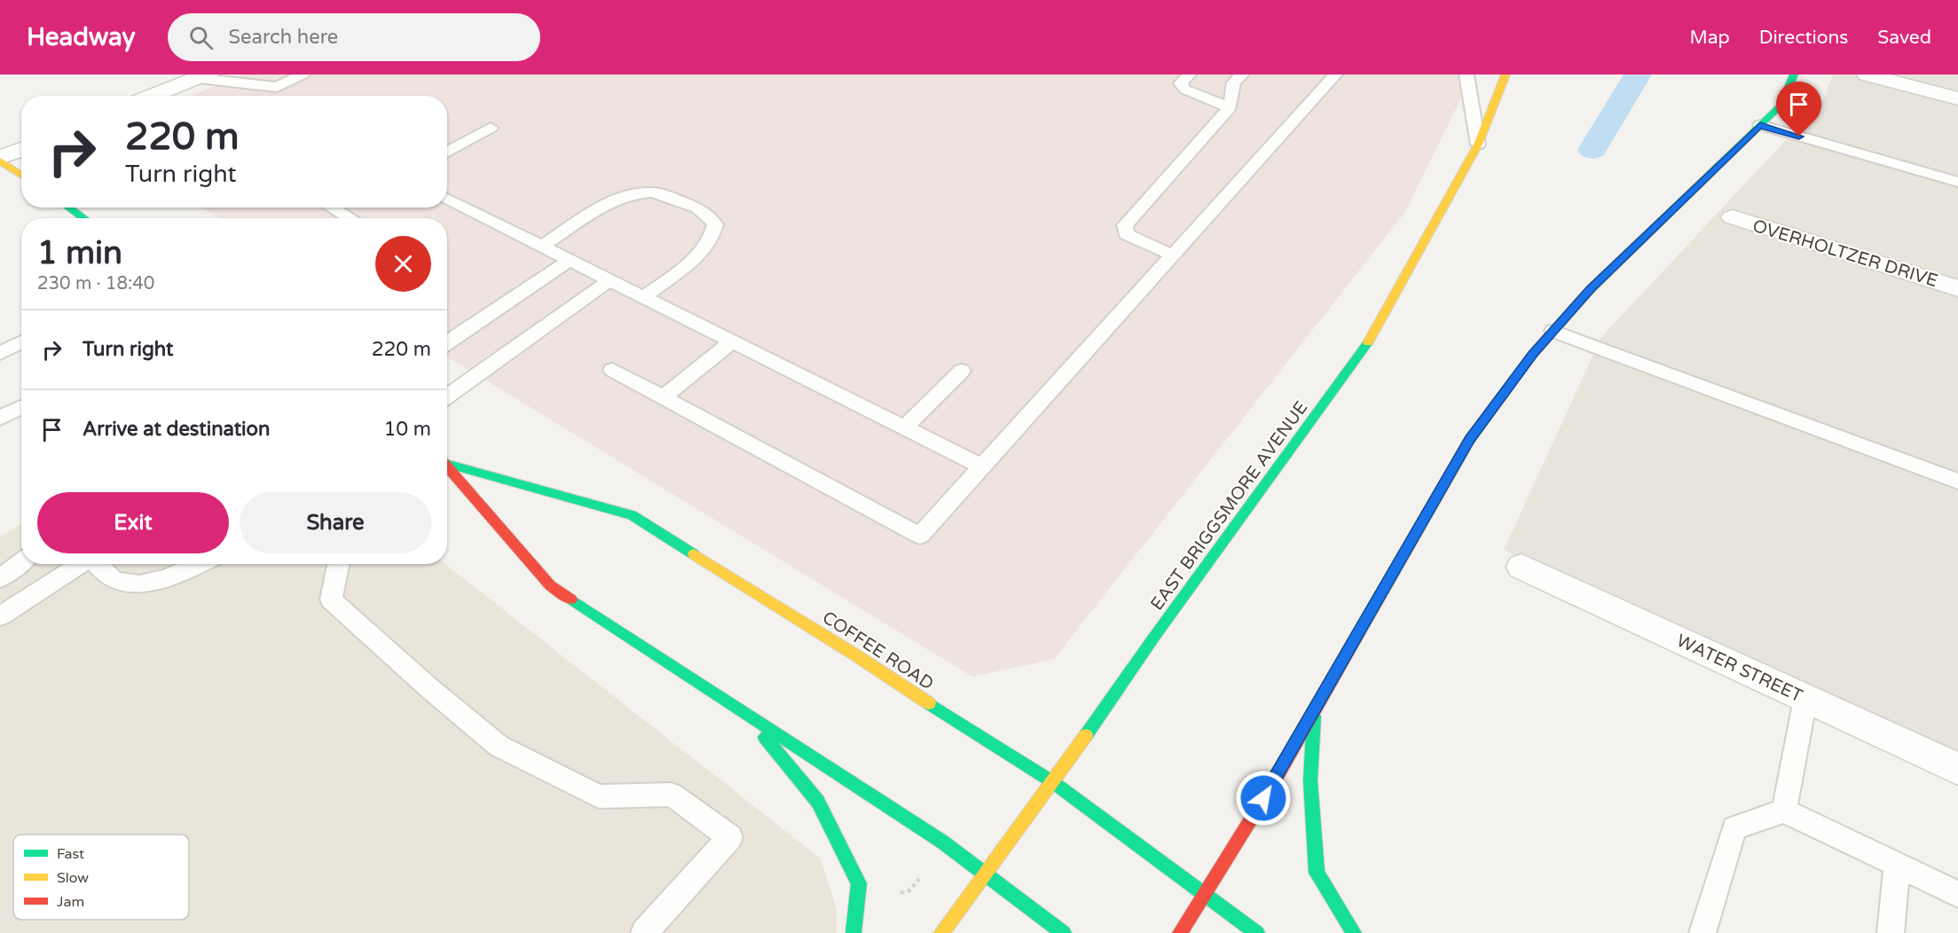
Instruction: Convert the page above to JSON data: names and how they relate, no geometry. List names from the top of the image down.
{
  "streets": {
    "main road": ["EAST BRIGGSMORE AVENUE", "COFFEE ROAD"],
    "street": ["OVERHOLTZER DRIVE", "WATER STREET"]
  },
  "crossings": [
    ["EAST BRIGGSMORE AVENUE", "COFFEE ROAD"]
  ],
  "legend": ["Fast", "Slow", "Jam"],
  "page": {
    "header": "Headway",
    "search": "Search here",
    "nav": ["Map", "Directions", "Saved"],
    "turn": ["220 m", "Turn right"],
    "heading": ["1 min", "230 m · 18:40"],
    "list": [
      {
        "name": "Turn right",
        "value": "220 m"
      },
      {
        "name": "Arrive at destination",
        "value": "10 m"
      }
    ],
    "buttons": ["Exit", "Share"]
  }
}
